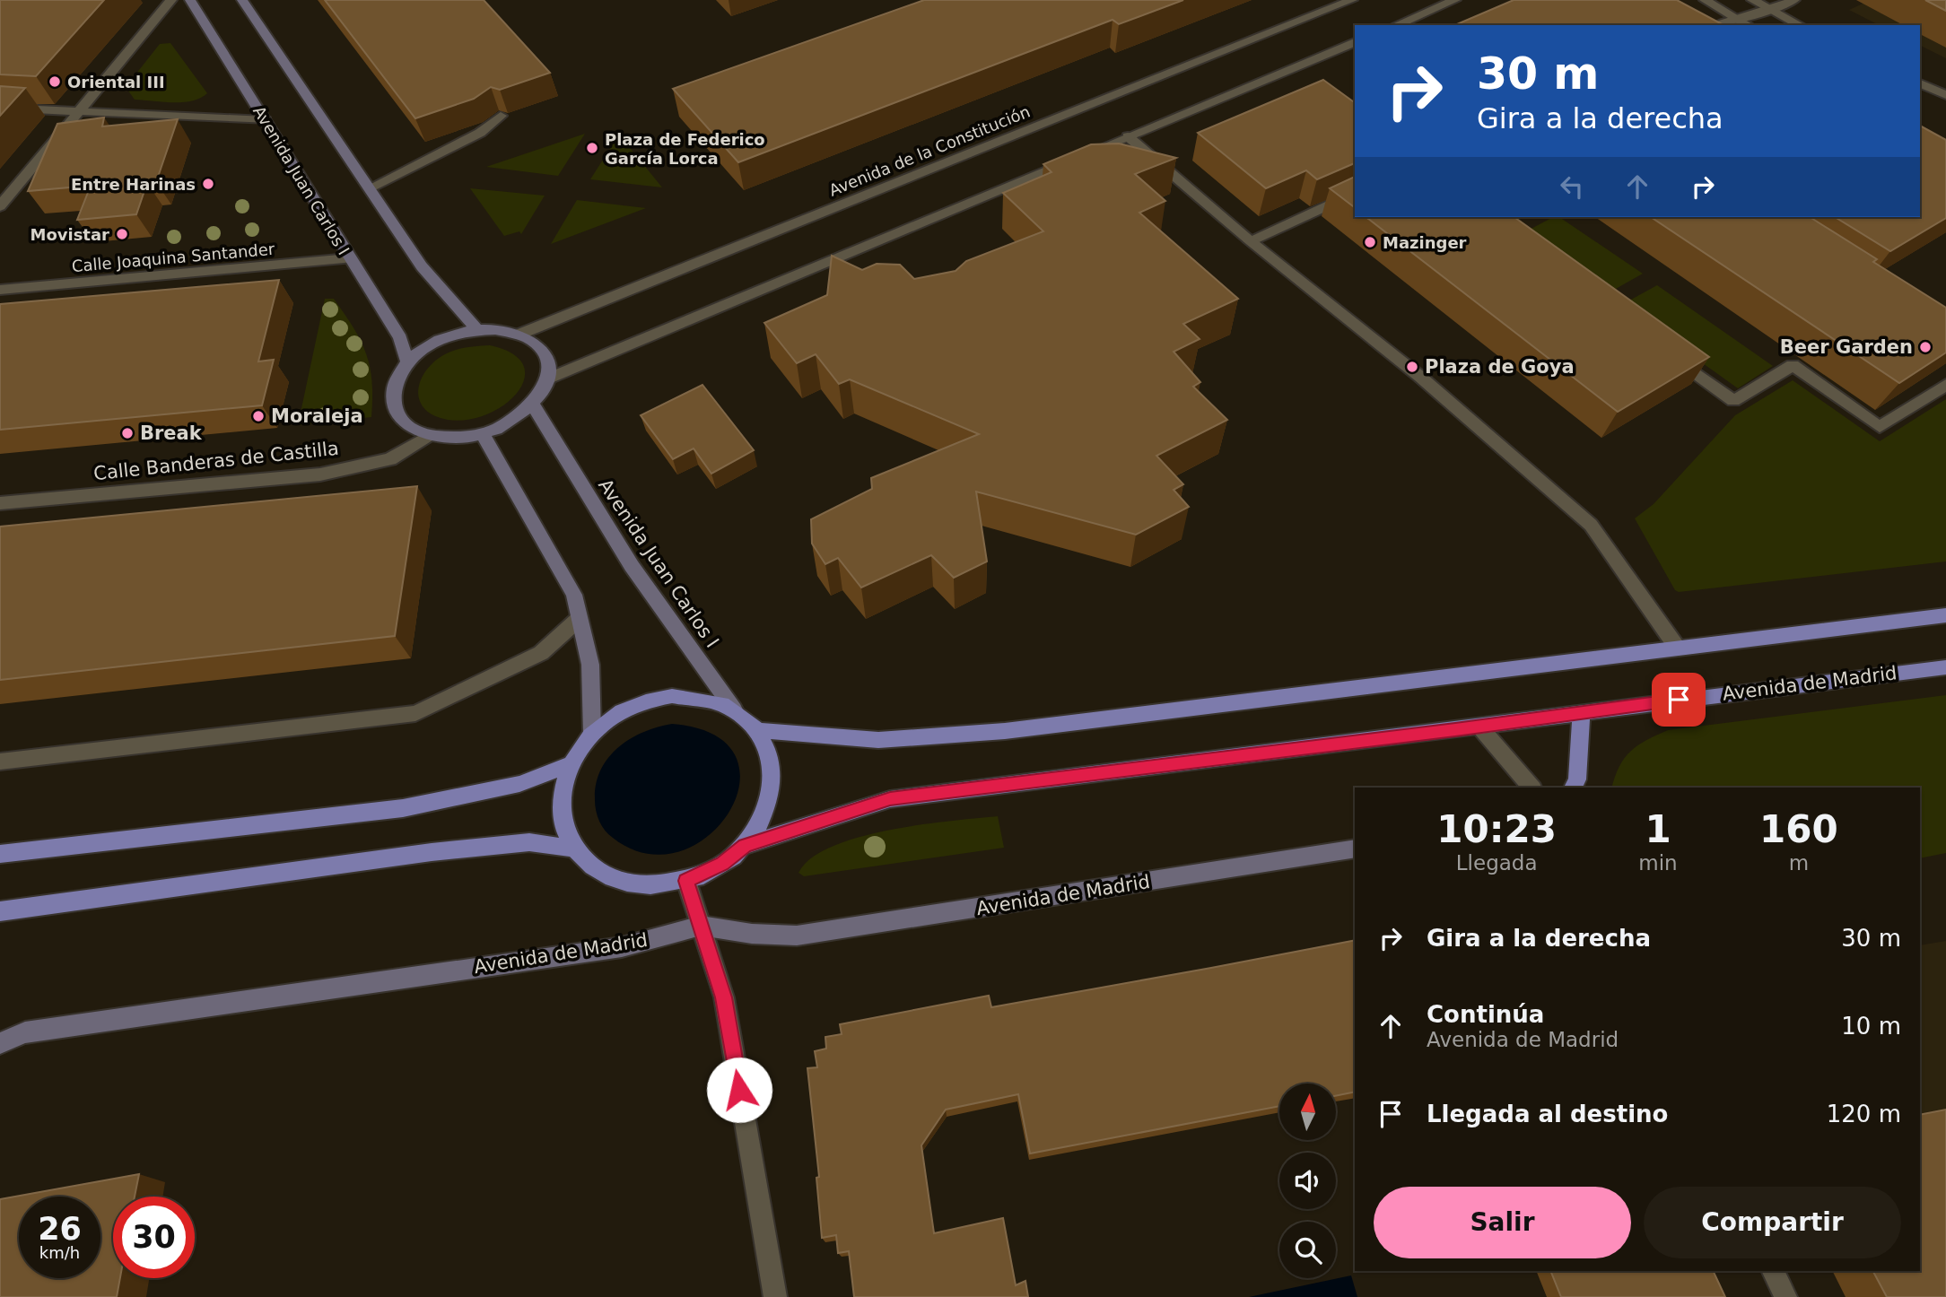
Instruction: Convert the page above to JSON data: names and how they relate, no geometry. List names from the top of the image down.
{
  "streets": {
    "main road": ["Avenida Juan Carlos I", "Avenida de Madrid"],
    "street": ["Avenida de la Constitución", "Calle Joaquina Santander", "Calle Banderas de Castilla"]
  },
  "crossings": [
    ["Avenida de la Constitución", "Avenida Juan Carlos I"],
    ["Avenida de la Constitución", "Calle Banderas de Castilla"],
    ["Avenida Juan Carlos I", "Calle Joaquina Santander"],
    ["Avenida Juan Carlos I", "Calle Banderas de Castilla"],
    ["Avenida Juan Carlos I", "Avenida de Madrid"]
  ],
  "places": [
    "Oriental III",
    "Plaza de Federico García Lorca",
    "Entre Harinas",
    "Movistar",
    "Mazinger",
    "Beer Garden",
    "Plaza de Goya",
    "Moraleja",
    "Break"
  ],
  "north": "top",
  "page": {
    "turn": ["30 m", "Gira a la derecha"],
    "eta": [
      "10:23",
      "Llegada",
      "1",
      "min",
      "160",
      "m"
    ],
    "list": [
      {
        "name": "Gira a la derecha",
        "value": "30 m"
      },
      {
        "name": "Continúa",
        "note": "Avenida de Madrid",
        "value": "10 m"
      },
      {
        "name": "Llegada al destino",
        "value": "120 m"
      }
    ],
    "buttons": ["Salir", "Compartir"],
    "speed": "26 km/h",
    "limit": "30"
  }
}
